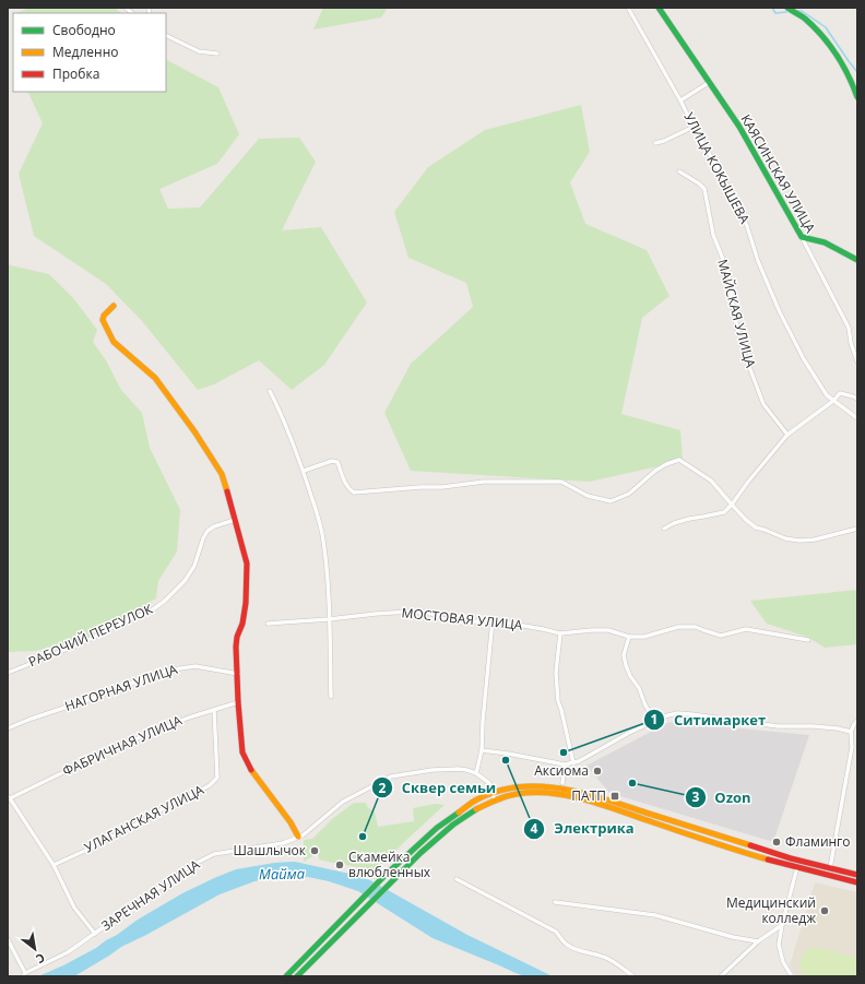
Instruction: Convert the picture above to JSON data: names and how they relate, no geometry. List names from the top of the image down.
{
  "streets": {
    "main road": ["КАЯСИНСКАЯ УЛИЦА"],
    "street": [
      "УЛИЦА КОКЫШЕВА",
      "МАЙСКАЯ УЛИЦА",
      "МОСТОВАЯ УЛИЦА",
      "РАБОЧИЙ ПЕРЕУЛОК",
      "НАГОРНАЯ УЛИЦА",
      "ФАБРИЧНАЯ УЛИЦА",
      "УЛАГАНСКАЯ УЛИЦА",
      "ЗАРЕЧНАЯ УЛИЦА"
    ]
  },
  "crossings": [
    ["ФАБРИЧНАЯ УЛИЦА", "УЛАГАНСКАЯ УЛИЦА"]
  ],
  "water": ["Майма"],
  "places": {
    "other": [
      "Ситимаркет",
      "Электрика",
      "Аксиома",
      "Ozon",
      "Сквер семьи",
      "Фламинго",
      "Шашлычок",
      "Скамейка влюбленных",
      "Медицинский колледж"
    ],
    "transit": ["ПАТП"]
  },
  "legend": ["Свободно", "Медленно", "Пробка"],
  "north": "bottom right"
}
